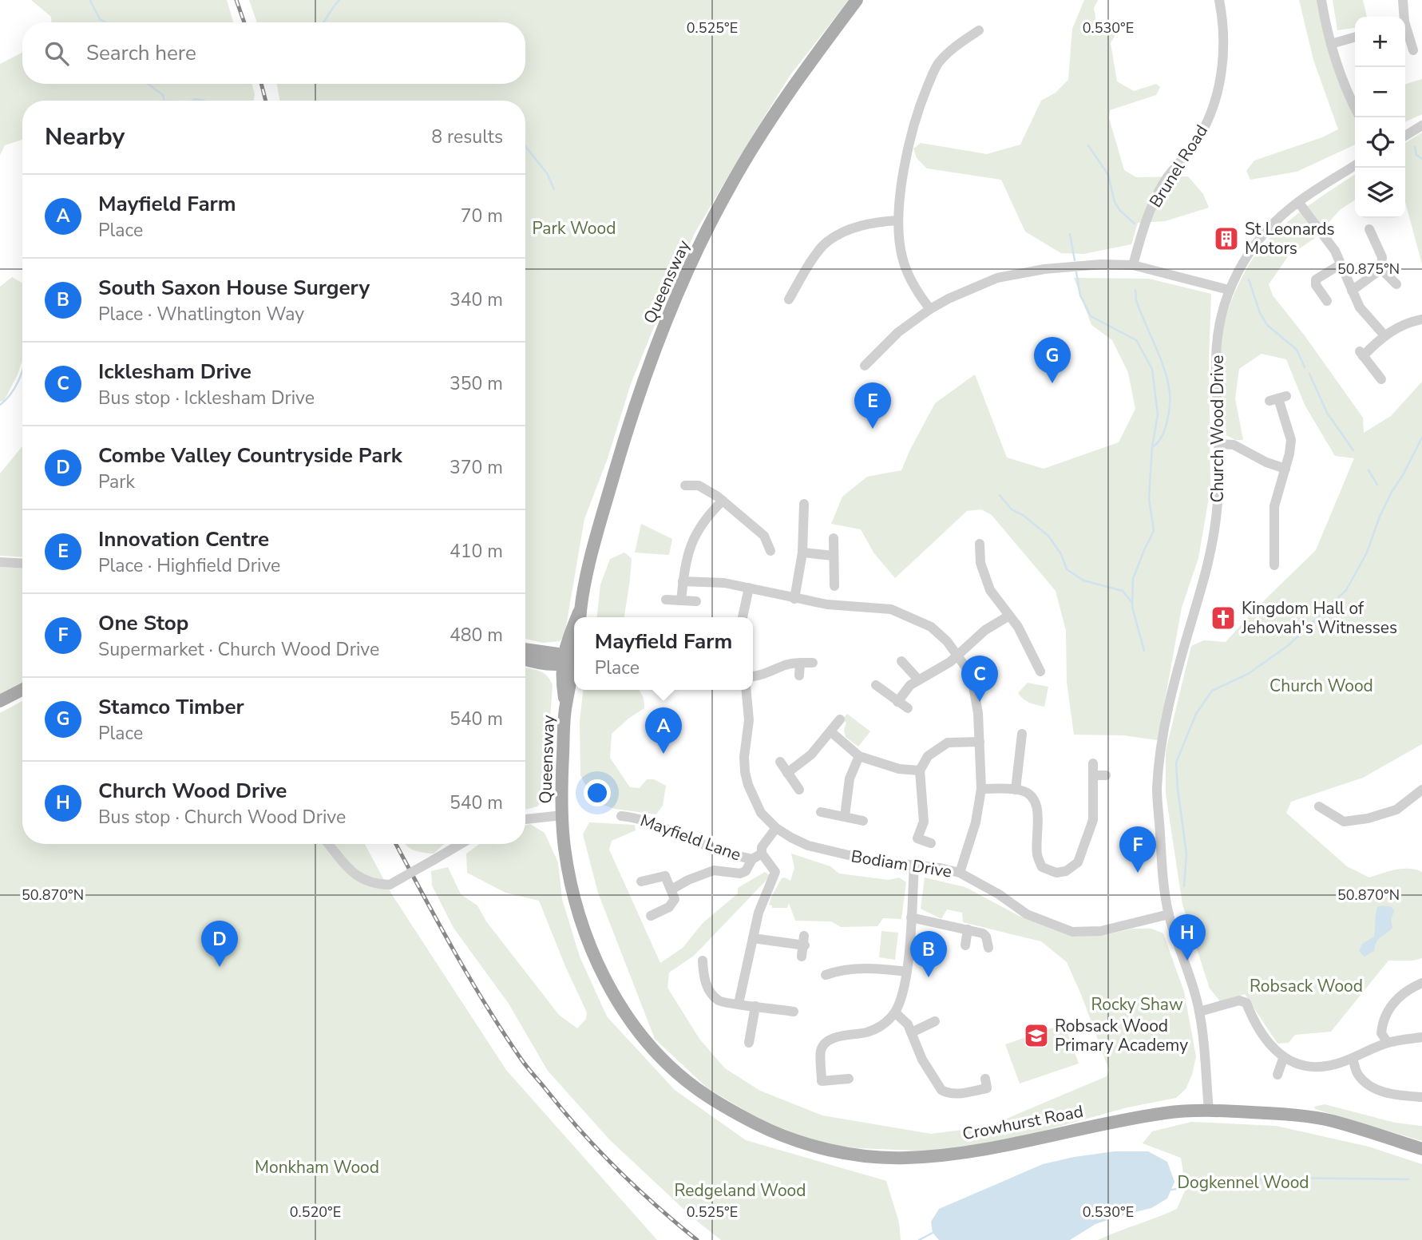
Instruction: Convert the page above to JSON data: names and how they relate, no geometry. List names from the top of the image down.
{
  "streets": {
    "main road": ["Queensway", "Crowhurst Road"],
    "street": [
      "Brunel Road",
      "Church Wood Drive",
      "Mayfield Lane",
      "Bodiam Drive"
    ]
  },
  "crossings": [
    ["Queensway", "Crowhurst Road"],
    ["Church Wood Drive", "Bodiam Drive"],
    ["Church Wood Drive", "Crowhurst Road"],
    ["Mayfield Lane", "Bodiam Drive"]
  ],
  "parks": [
    "Park Wood",
    "Church Wood",
    "Robsack Wood",
    "Rocky Shaw",
    "Monkham Wood",
    "Dogkennel Wood",
    "Redgeland Wood"
  ],
  "places": {
    "building": ["St Leonards Motors"],
    "church": ["Kingdom Hall of Jehovah's Witnesses"],
    "school or university": ["Robsack Wood Primary Academy"]
  },
  "page": {
    "map_buttons": ["+", "−"],
    "search": "Search here",
    "heading": ["Nearby", "8 results"],
    "list": [
      {
        "mark": "A",
        "name": "Mayfield Farm",
        "note": "Place",
        "value": "70 m"
      },
      {
        "mark": "B",
        "name": "South Saxon House Surgery",
        "note": "Place · Whatlington Way",
        "value": "340 m"
      },
      {
        "mark": "C",
        "name": "Icklesham Drive",
        "note": "Bus stop · Icklesham Drive",
        "value": "350 m"
      },
      {
        "mark": "D",
        "name": "Combe Valley Countryside Park",
        "note": "Park",
        "value": "370 m"
      },
      {
        "mark": "E",
        "name": "Innovation Centre",
        "note": "Place · Highfield Drive",
        "value": "410 m"
      },
      {
        "mark": "F",
        "name": "One Stop",
        "note": "Supermarket · Church Wood Drive",
        "value": "480 m"
      },
      {
        "mark": "G",
        "name": "Stamco Timber",
        "note": "Place",
        "value": "540 m"
      },
      {
        "mark": "H",
        "name": "Church Wood Drive",
        "note": "Bus stop · Church Wood Drive",
        "value": "540 m"
      }
    ],
    "pins": [
      "G",
      "E",
      "C",
      "A",
      "F",
      "H",
      "D",
      "B"
    ],
    "popup": ["Mayfield Farm", "Place"]
  },
  "coordinates": [
    "0.525°E",
    "0.530°E",
    "50.875°N",
    "50.870°N",
    "0.520°E"
  ]
}
